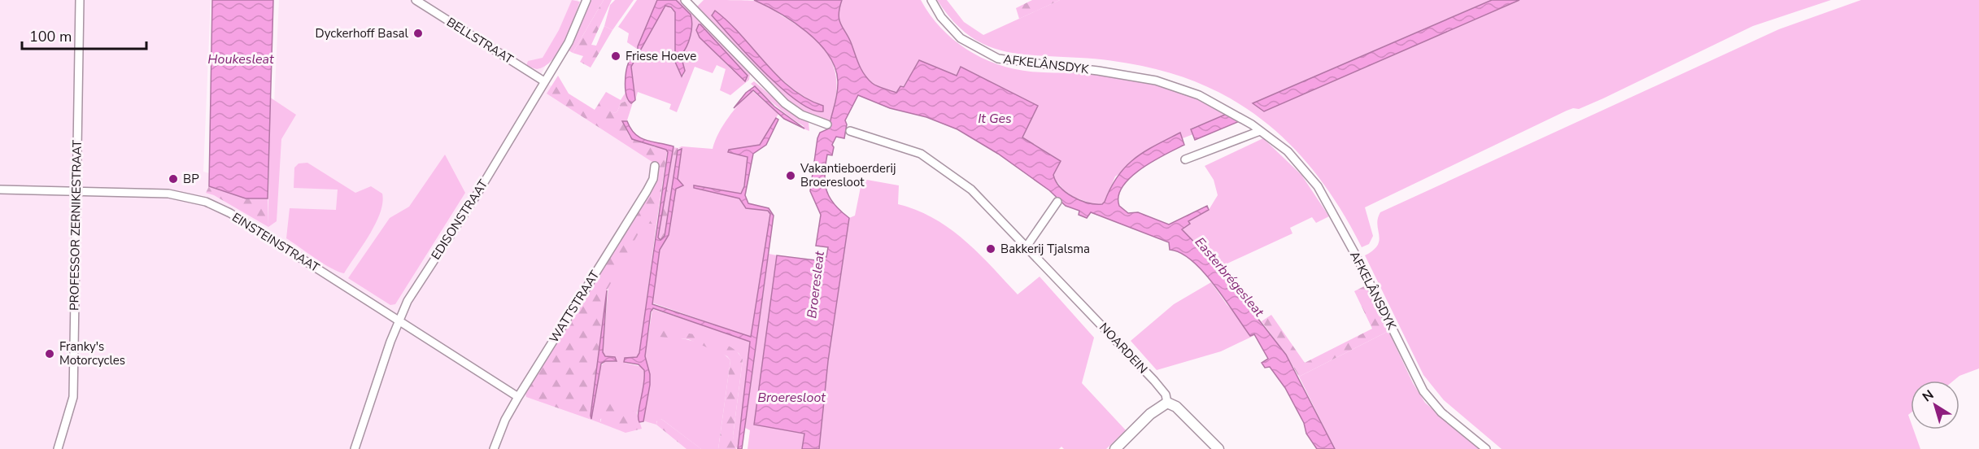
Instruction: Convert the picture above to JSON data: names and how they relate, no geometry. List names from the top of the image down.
{
  "streets": {
    "street": [
      "BELLSTRAAT",
      "AFKELÂNSDYK",
      "EDISONSTRAAT",
      "PROFESSOR ZERNIKESTRAAT",
      "EINSTEINSTRAAT",
      "WATTSTRAAT",
      "NOARDEIN"
    ]
  },
  "crossings": [
    ["BELLSTRAAT", "EDISONSTRAAT"],
    ["EDISONSTRAAT", "EINSTEINSTRAAT"],
    ["PROFESSOR ZERNIKESTRAAT", "EINSTEINSTRAAT"],
    ["EINSTEINSTRAAT", "WATTSTRAAT"]
  ],
  "water": [
    "Houkesleat",
    "It Ges",
    "Easterbrégesleat",
    "Broeresleat",
    "Broeresloot"
  ],
  "places": [
    "Dyckerhoff Basal",
    "Friese Hoeve",
    "Vakantieboerderij Broeresloot",
    "BP",
    "Bakkerij Tjalsma",
    "Franky's Motorcycles"
  ],
  "scale_bar": "100 m",
  "north": "top left"
}
